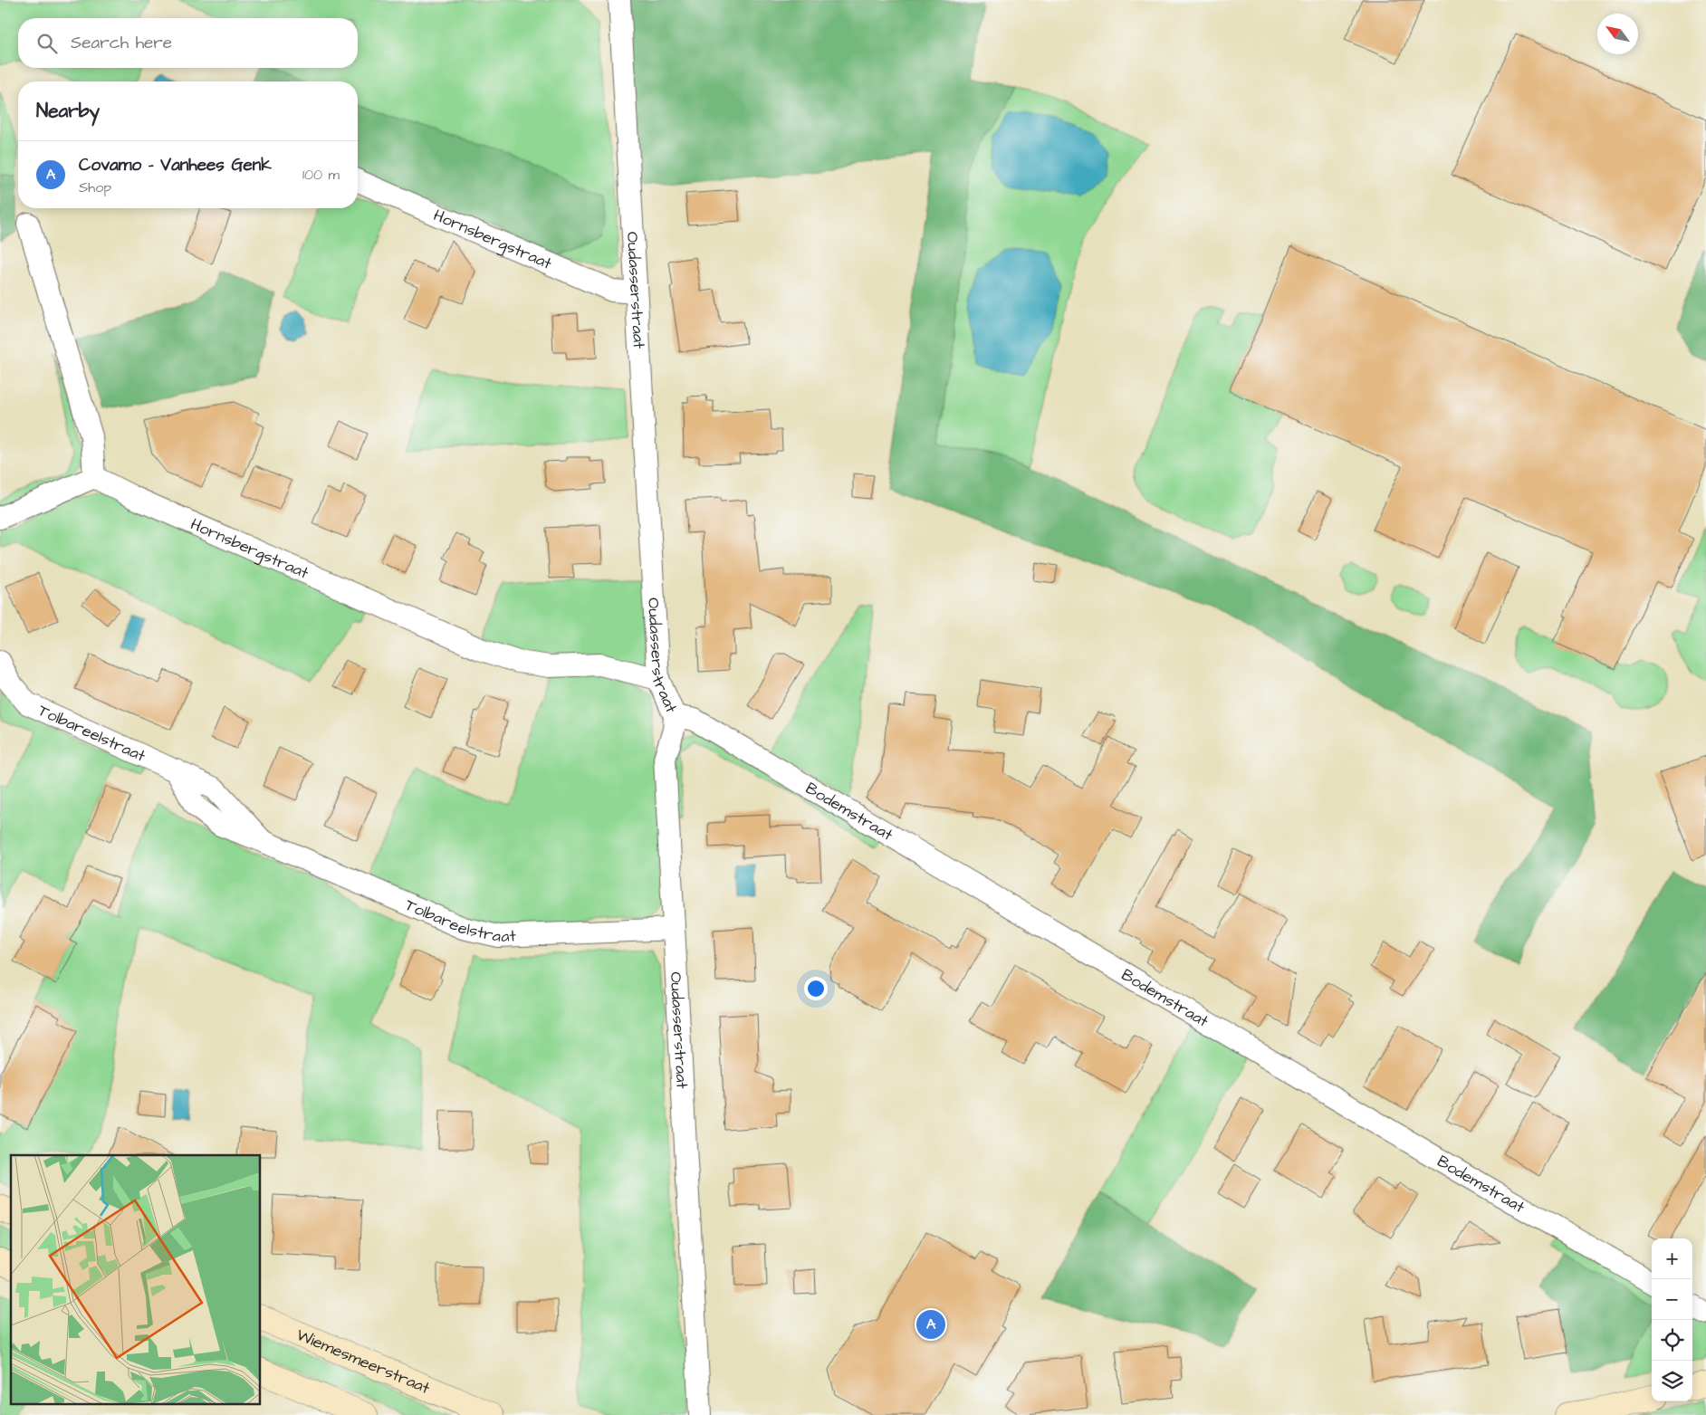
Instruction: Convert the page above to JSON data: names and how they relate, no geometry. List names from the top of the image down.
{
  "streets": {
    "main road": ["Wiemesmeerstraat"],
    "street": [
      "Hornsbergstraat",
      "Oudasserstraat",
      "Tolbareelstraat",
      "Bodemstraat"
    ]
  },
  "crossings": [
    ["Hornsbergstraat", "Oudasserstraat"],
    ["Oudasserstraat", "Tolbareelstraat"],
    ["Oudasserstraat", "Bodemstraat"]
  ],
  "north": "top left",
  "page": {
    "search": "Search here",
    "heading": "Nearby",
    "list": [
      {
        "mark": "A",
        "name": "Covamo - Vanhees Genk",
        "note": "Shop",
        "value": "100 m"
      }
    ],
    "map_buttons": ["+", "−"],
    "pins": "A"
  }
}
